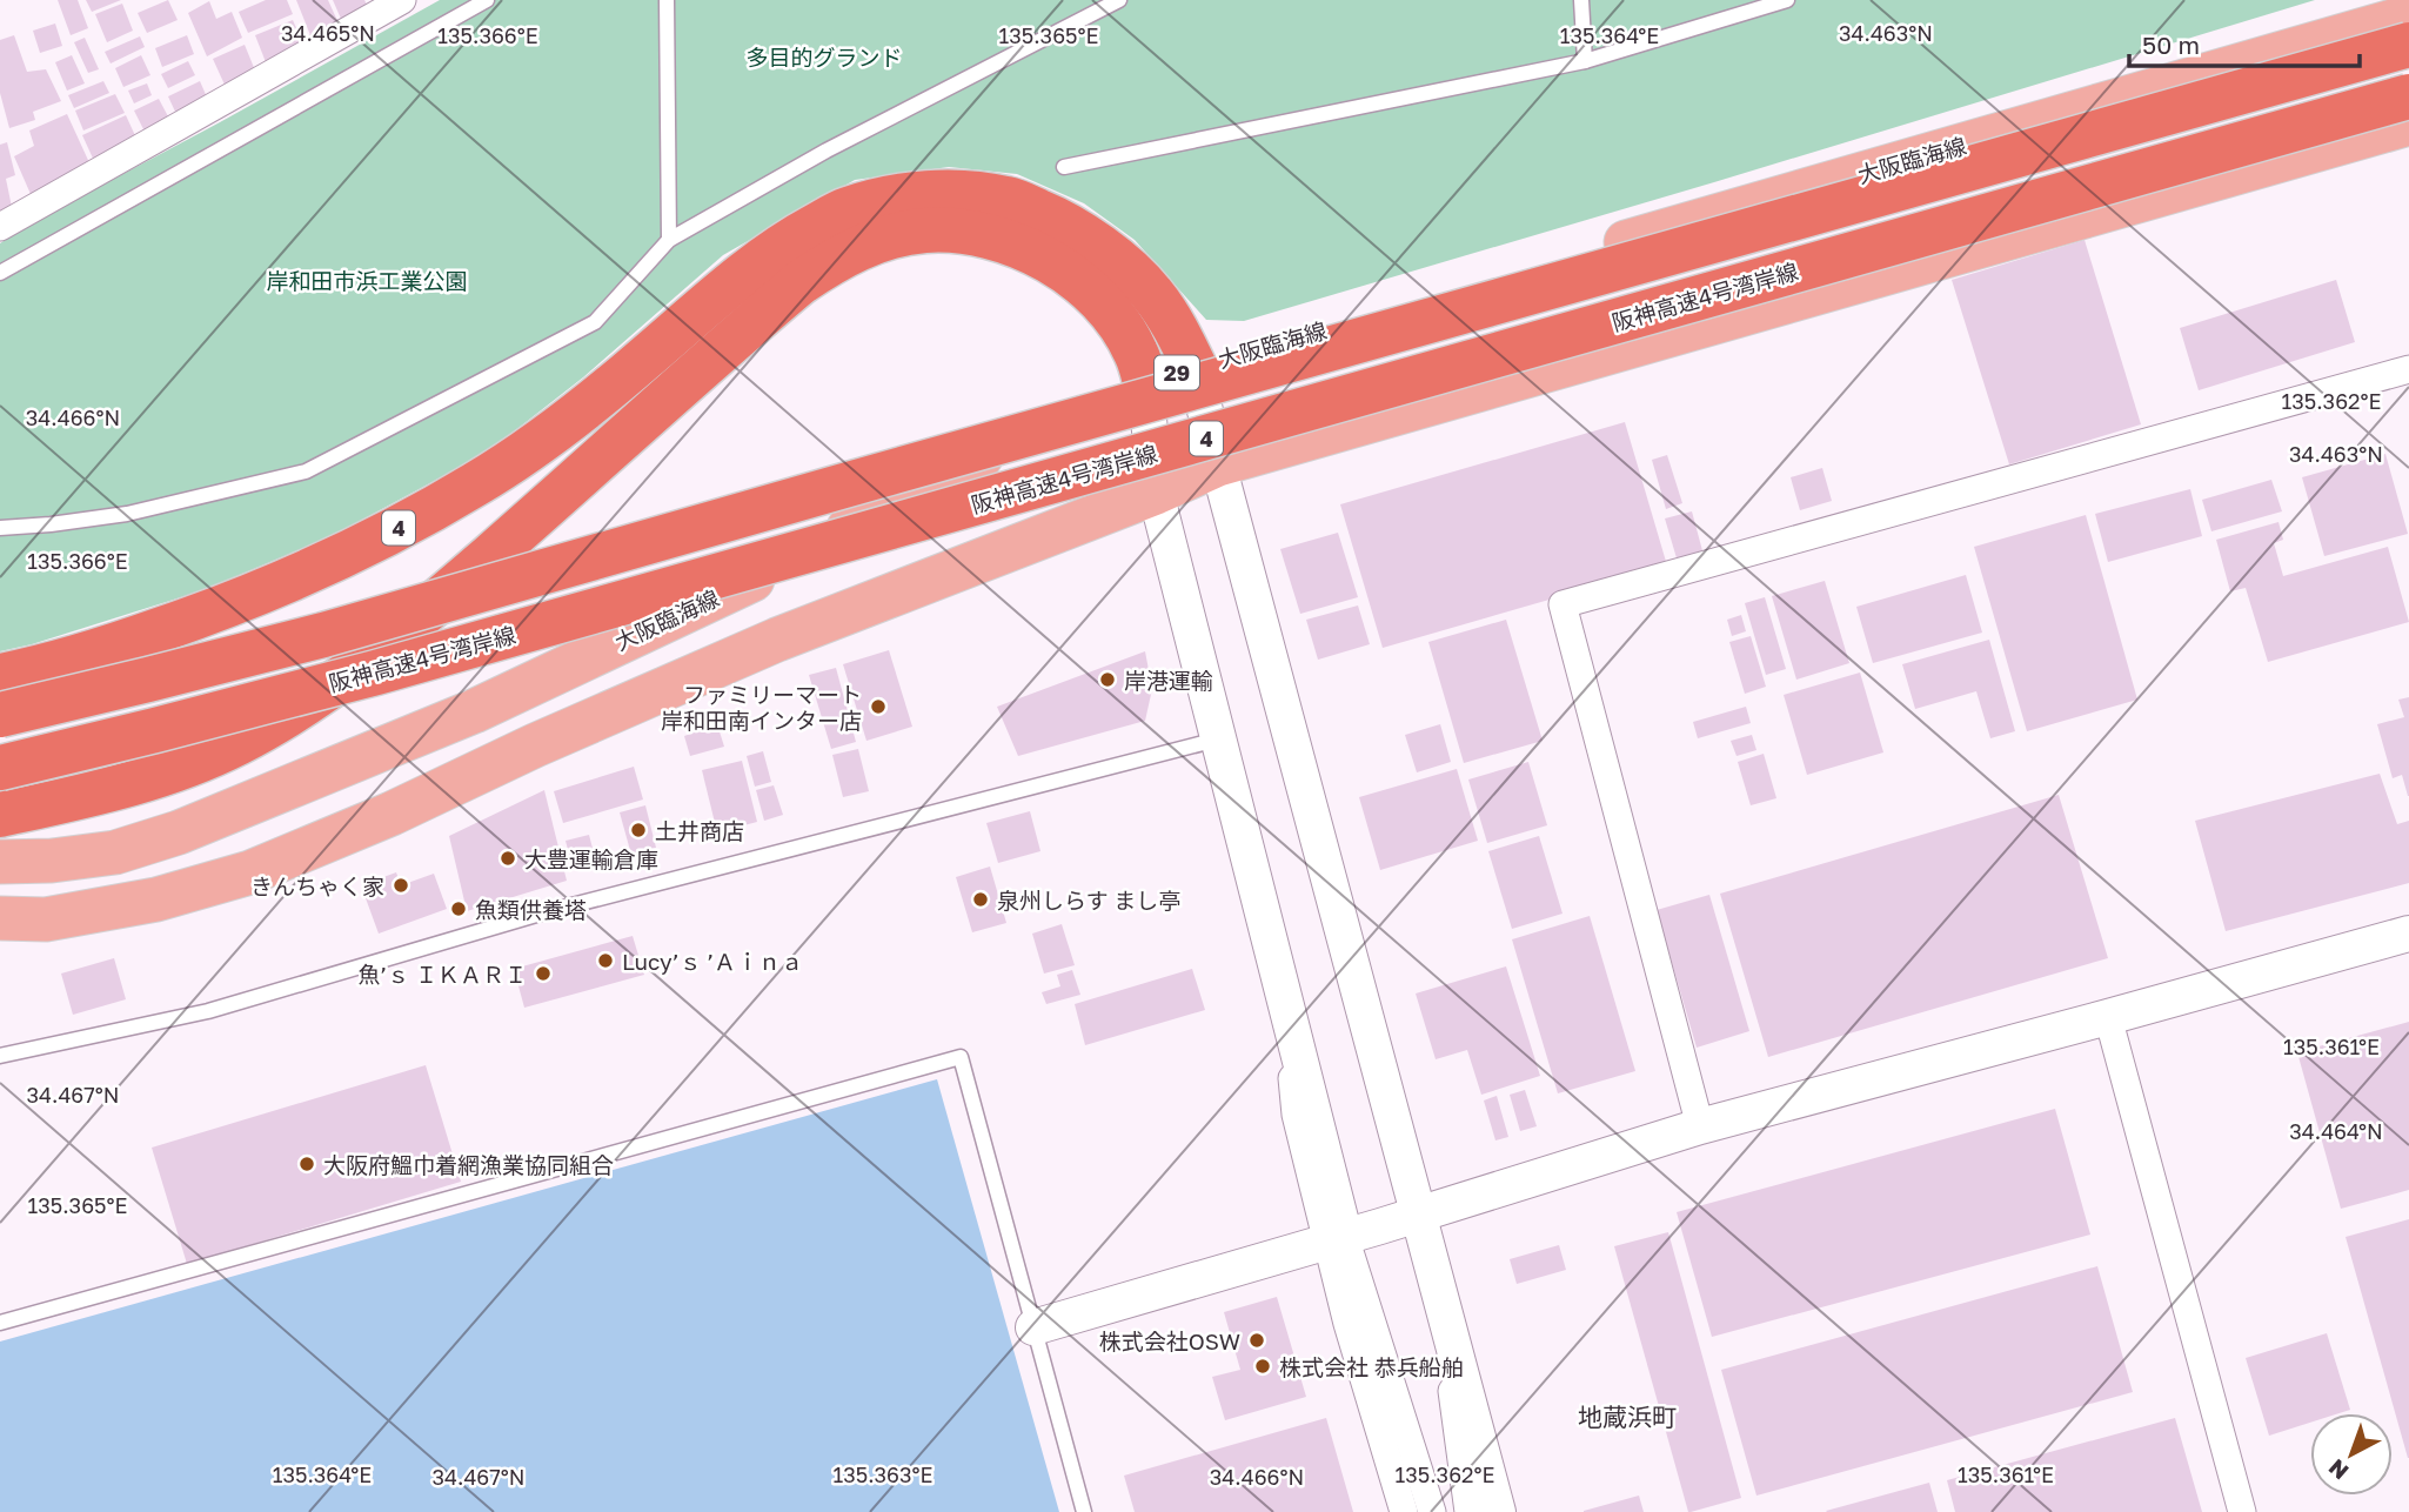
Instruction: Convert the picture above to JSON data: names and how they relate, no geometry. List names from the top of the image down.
{
  "streets": {
    "highway": ["阪神高速4号湾岸線", "4"],
    "main road": ["大阪臨海線", "29"]
  },
  "crossings": [
    ["大阪臨海線", "4"]
  ],
  "districts": ["地蔵浜町"],
  "parks": ["多目的グランド", "岸和田市浜工業公園"],
  "places": [
    "岸港運輸",
    "ファミリーマート 岸和田南インター店",
    "土井商店",
    "大豊運輸倉庫",
    "きんちゃく家",
    "泉州しらす まし亭",
    "魚類供養塔",
    "Lucy’ｓ ’Ａｉｎａ",
    "魚’ｓ ＩＫＡＲＩ",
    "大阪府鰮巾着網漁業協同組合",
    "株式会社OSW",
    "株式会社 恭兵船舶"
  ],
  "scale_bar": "50 m",
  "north": "bottom left",
  "coordinates": [
    "34.465°N",
    "34.463°N",
    "135.366°E",
    "135.365°E",
    "135.364°E",
    "135.362°E",
    "34.466°N",
    "135.361°E",
    "34.467°N",
    "34.464°N",
    "135.363°E"
  ]
}
